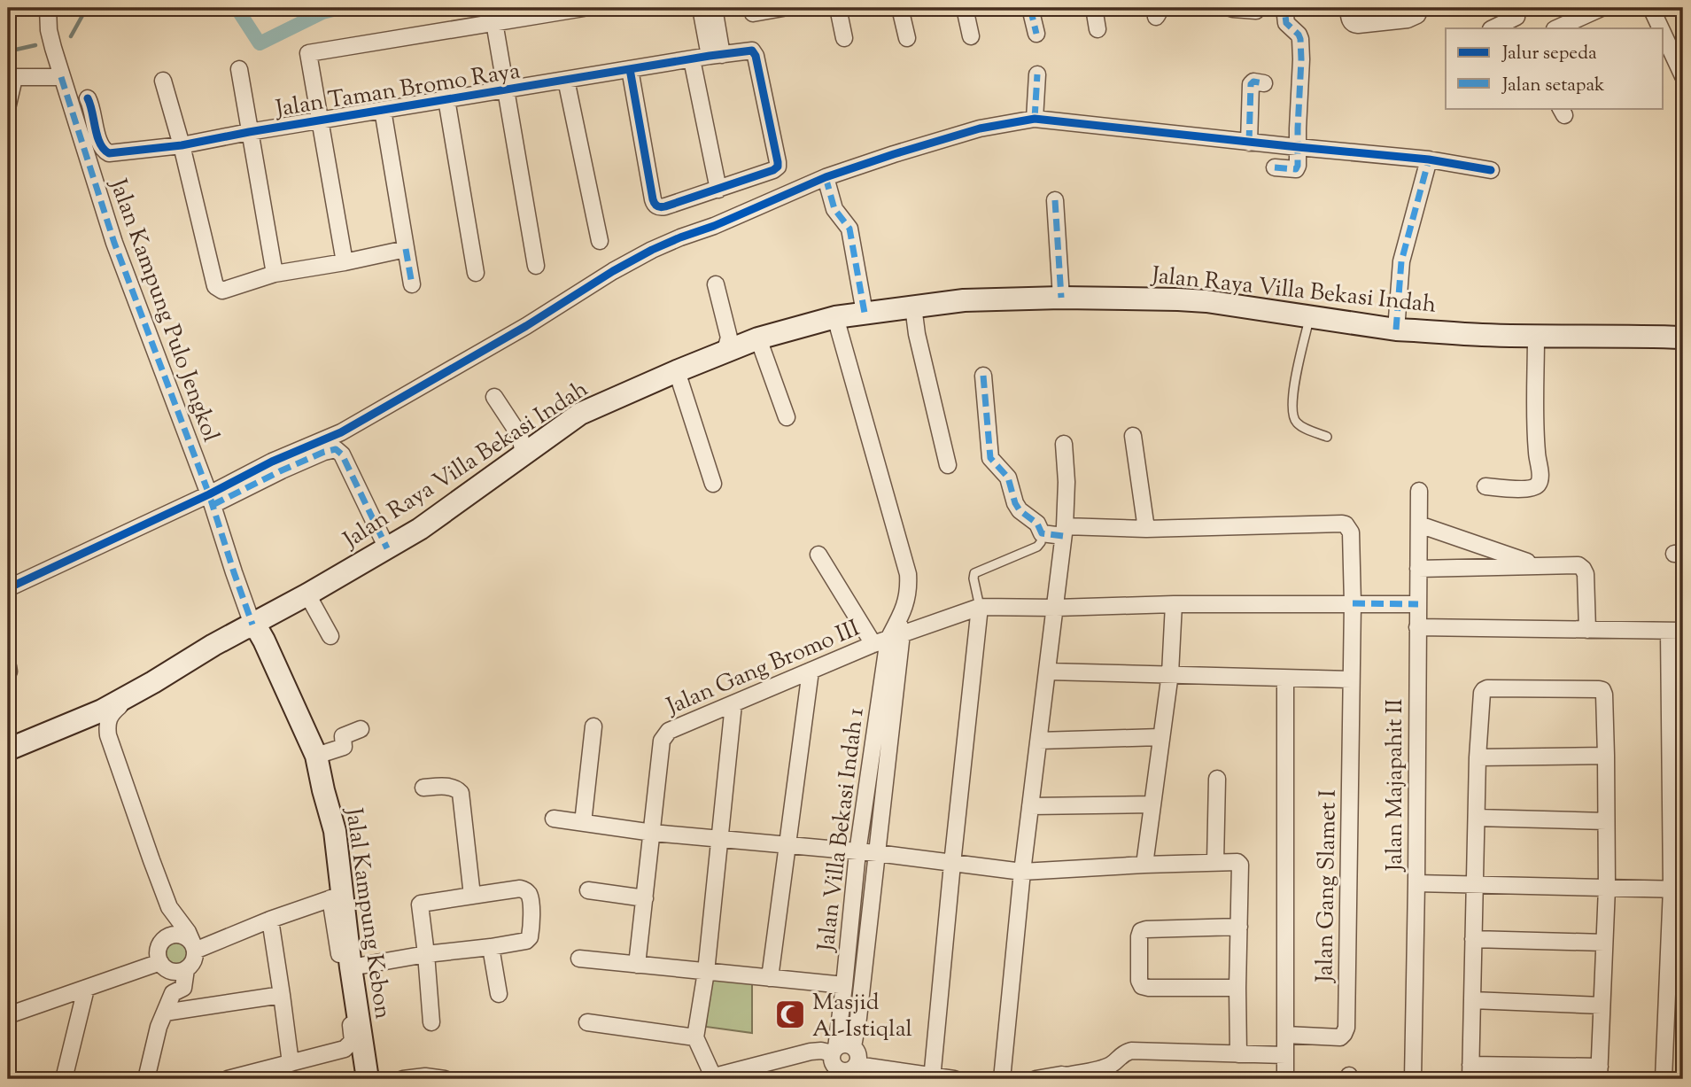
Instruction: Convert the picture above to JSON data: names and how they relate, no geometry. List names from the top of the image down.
{
  "streets": {
    "main road": ["Jalan Raya Villa Bekasi Indah", "Jalal Kampung Kebon"],
    "street": [
      "Jalan Taman Bromo Raya",
      "Jalan Kampung Pulo Jengkol",
      "Jalan Gang Bromo III",
      "Jalan Majapahit II",
      "Jalan Villa Bekasi Indah 1",
      "Jalan Gang Slamet I"
    ]
  },
  "crossings": [
    ["Jalan Raya Villa Bekasi Indah", "Jalan Kampung Pulo Jengkol"],
    ["Jalan Raya Villa Bekasi Indah", "Jalan Villa Bekasi Indah 1"],
    ["Jalan Raya Villa Bekasi Indah", "Jalal Kampung Kebon"],
    ["Jalan Kampung Pulo Jengkol", "Jalal Kampung Kebon"],
    ["Jalan Gang Bromo III", "Jalan Majapahit II"],
    ["Jalan Gang Bromo III", "Jalan Villa Bekasi Indah 1"],
    ["Jalan Gang Bromo III", "Jalan Gang Slamet I"]
  ],
  "places": {
    "mosque": ["Masjid Al-Istiqlal"]
  },
  "legend": ["Jalur sepeda", "Jalan setapak"]
}
